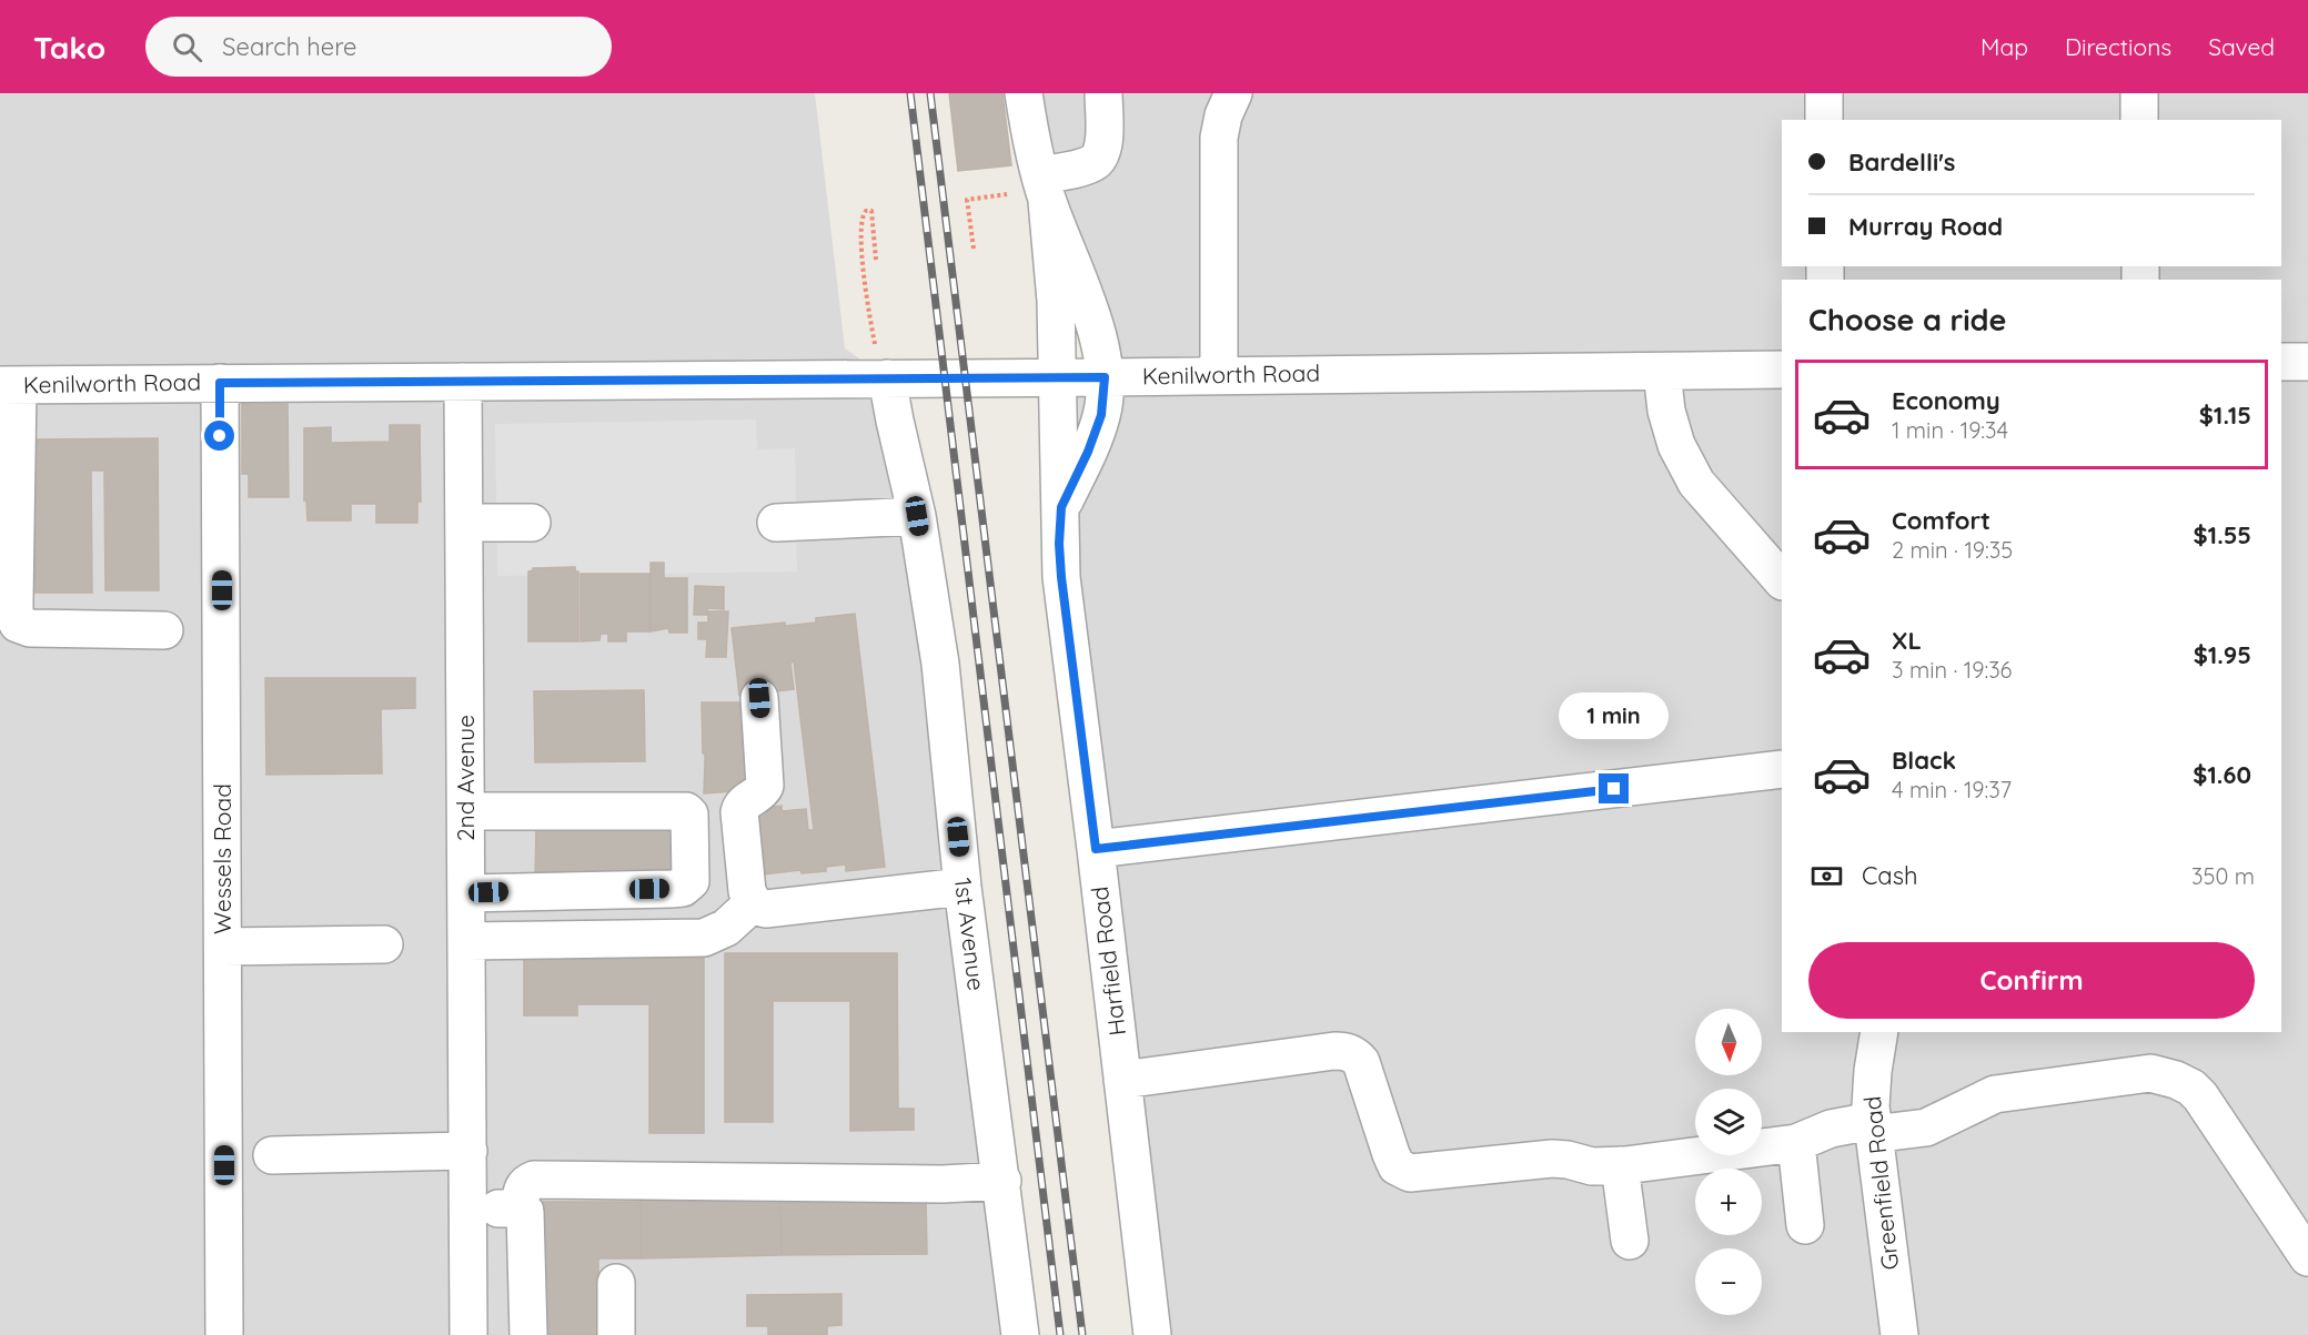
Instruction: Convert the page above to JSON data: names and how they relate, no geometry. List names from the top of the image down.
{
  "streets": {
    "street": [
      "Kenilworth Road",
      "2nd Avenue",
      "Wessels Road",
      "1st Avenue",
      "Harfield Road",
      "Greenfield Road"
    ]
  },
  "crossings": [
    ["Kenilworth Road", "2nd Avenue"],
    ["Kenilworth Road", "Wessels Road"],
    ["Kenilworth Road", "1st Avenue"],
    ["Kenilworth Road", "Harfield Road"]
  ],
  "north": "bottom",
  "page": {
    "header": "Tako",
    "search": "Search here",
    "nav": ["Map", "Directions", "Saved"],
    "banner": ["Bardelli's", "Murray Road"],
    "heading": "Choose a ride",
    "list": [
      {
        "name": "Economy",
        "note": "1 min · 19:34",
        "value": "$1.15"
      },
      {
        "name": "Comfort",
        "note": "2 min · 19:35",
        "value": "$1.55"
      },
      {
        "name": "XL",
        "note": "3 min · 19:36",
        "value": "$1.95"
      },
      {
        "name": "Black",
        "note": "4 min · 19:37",
        "value": "$1.60"
      }
    ],
    "bubble": "1 min",
    "pay": ["Cash", "350 m"],
    "buttons": "Confirm",
    "map_buttons": ["+", "−"]
  }
}
